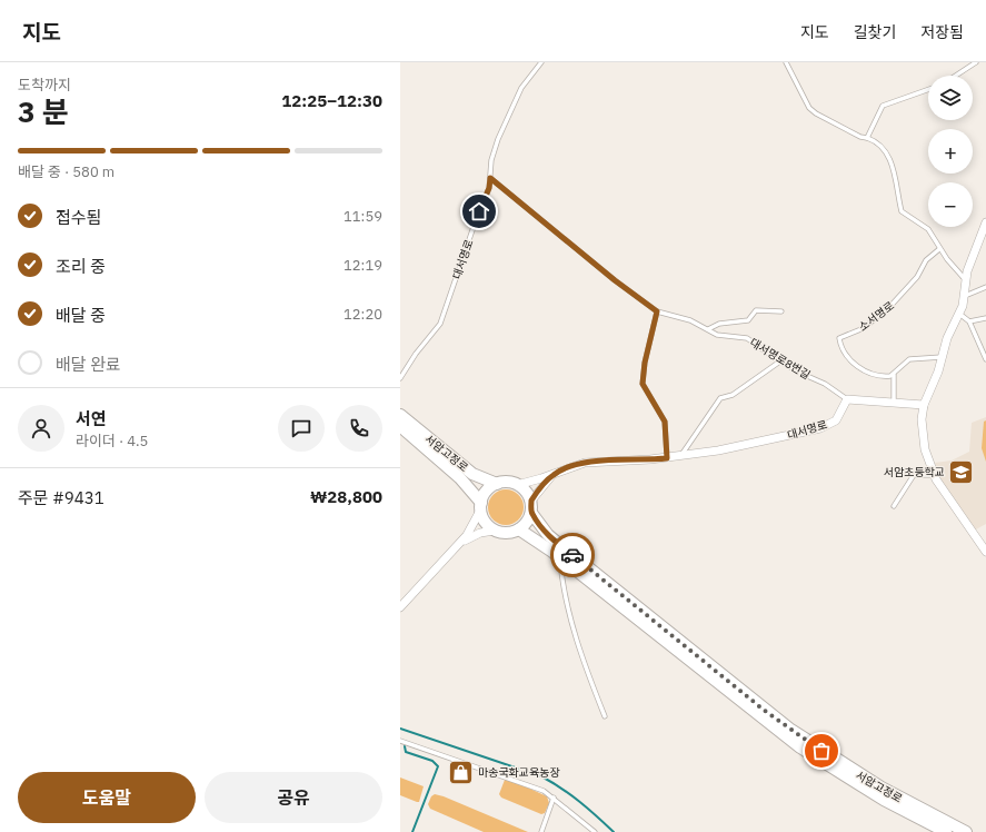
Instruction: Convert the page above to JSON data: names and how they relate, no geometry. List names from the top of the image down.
{
  "streets": {
    "main road": ["서암고정로"],
    "street": ["대서명로"],
    "lane": ["소서명로", "대서명로8번길"]
  },
  "crossings": [
    ["대서명로", "대서명로8번길"],
    ["대서명로", "서암고정로"]
  ],
  "places": {
    "school or university": ["서암초등학교"],
    "shop": ["마송국화교육농장"]
  },
  "page": {
    "header": "지도",
    "nav": ["지도", "길찾기", "저장됨"],
    "heading": ["3 분", "도착까지", "12:25–12:30"],
    "panel": [
      "서연",
      "라이더 · 4.5",
      "주문 #9431",
      "₩28,800"
    ],
    "map_buttons": ["+", "−"],
    "bar": "배달 중 · 580 m",
    "list": [
      ["접수됨", "11:59"],
      ["조리 중", "12:19"],
      ["배달 중", "12:20"],
      "배달 완료"
    ],
    "buttons": ["도움말", "공유"]
  }
}
